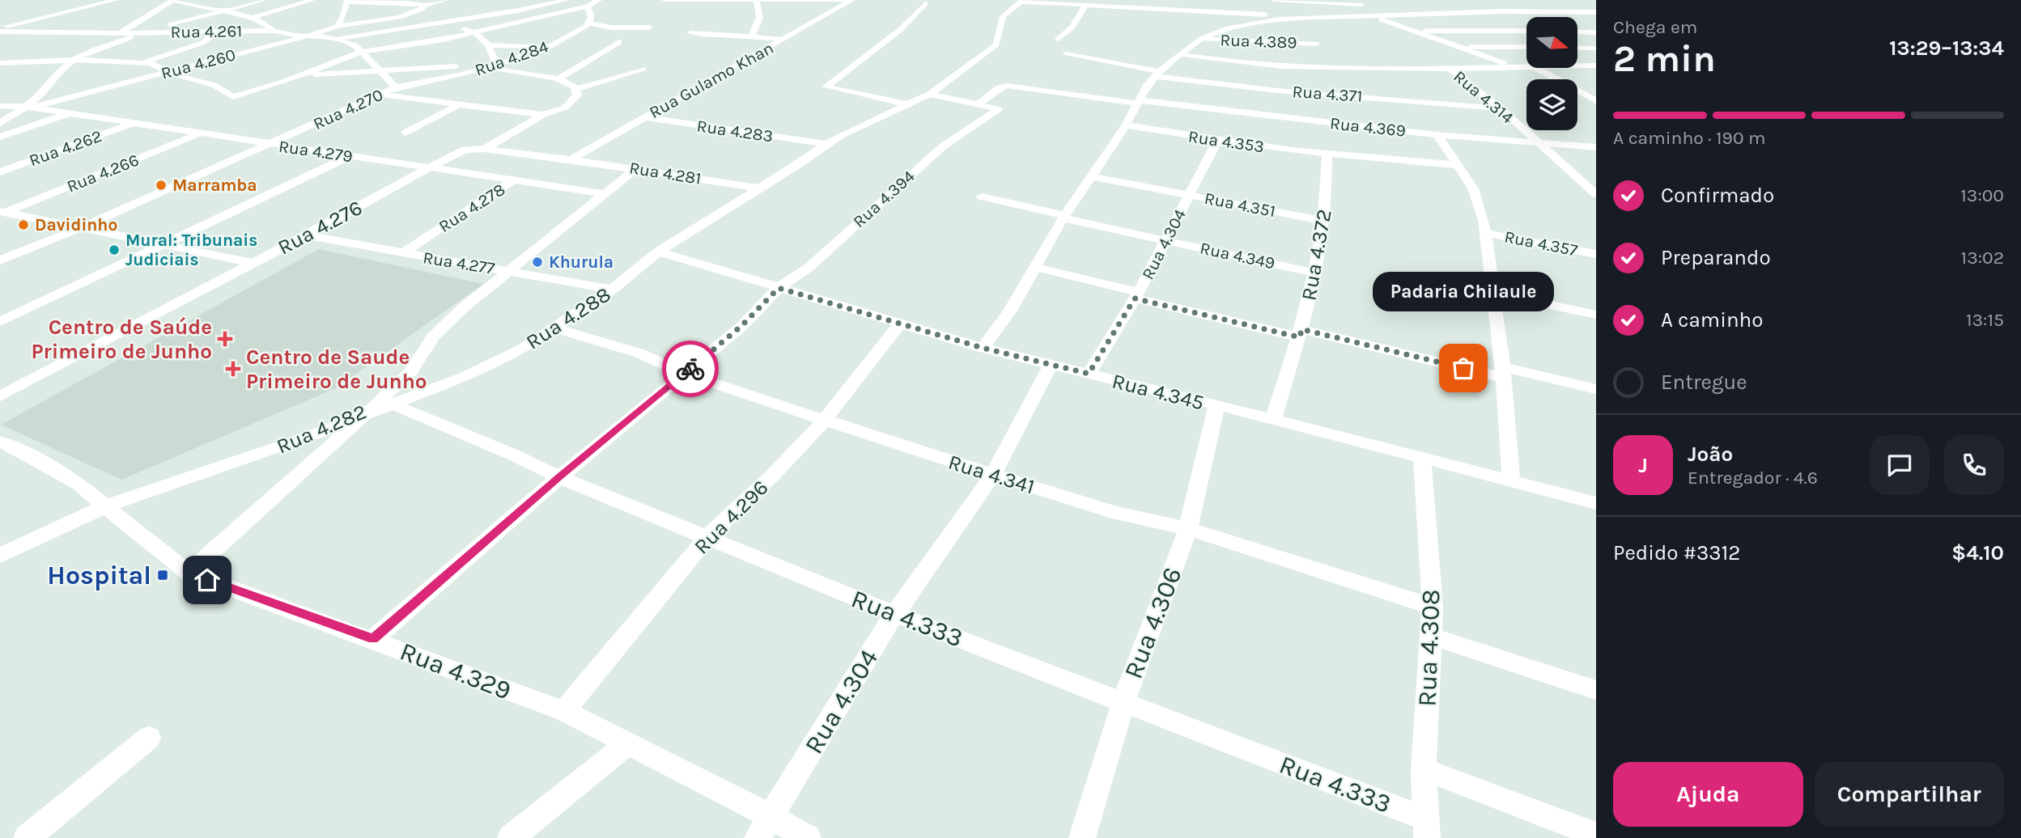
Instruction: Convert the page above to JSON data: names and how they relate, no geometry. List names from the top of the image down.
{
  "streets": {
    "street": [
      "Rua 4.261",
      "Rua 4.389",
      "Rua 4.284",
      "Rua 4.260",
      "Rua Gulamo Khan",
      "Rua 4.371",
      "Rua 4.314",
      "Rua 4.270",
      "Rua 4.369",
      "Rua 4.283",
      "Rua 4.353",
      "Rua 4.262",
      "Rua 4.279",
      "Rua 4.266",
      "Rua 4.281",
      "Rua 4.394",
      "Rua 4.351",
      "Rua 4.278",
      "Rua 4.276",
      "Rua 4.357",
      "Rua 4.304",
      "Rua 4.372",
      "Rua 4.349",
      "Rua 4.277",
      "Rua 4.288",
      "Rua 4.345",
      "Rua 4.282",
      "Rua 4.341",
      "Rua 4.296",
      "Rua 4.333",
      "Rua 4.306",
      "Rua 4.308",
      "Rua 4.329"
    ]
  },
  "crossings": [
    ["Rua 4.261", "Rua 4.284"],
    ["Rua 4.261", "Rua 4.260"],
    ["Rua 4.261", "Rua 4.270"],
    ["Rua 4.284", "Rua 4.270"],
    ["Rua 4.260", "Rua 4.279"],
    ["Rua Gulamo Khan", "Rua 4.283"],
    ["Rua Gulamo Khan", "Rua 4.281"],
    ["Rua 4.371", "Rua 4.314"],
    ["Rua 4.314", "Rua 4.369"],
    ["Rua 4.270", "Rua 4.279"],
    ["Rua 4.369", "Rua 4.394"],
    ["Rua 4.283", "Rua 4.288"],
    ["Rua 4.353", "Rua 4.304"],
    ["Rua 4.353", "Rua 4.372"],
    ["Rua 4.262", "Rua 4.279"],
    ["Rua 4.279", "Rua 4.266"],
    ["Rua 4.279", "Rua 4.278"],
    ["Rua 4.279", "Rua 4.276"],
    ["Rua 4.279", "Rua 4.282"],
    ["Rua 4.281", "Rua 4.276"],
    ["Rua 4.281", "Rua 4.288"],
    ["Rua 4.281", "Rua 4.282"],
    ["Rua 4.394", "Rua 4.345"],
    ["Rua 4.394", "Rua 4.341"],
    ["Rua 4.394", "Rua 4.333"],
    ["Rua 4.394", "Rua 4.329"],
    ["Rua 4.351", "Rua 4.304"],
    ["Rua 4.351", "Rua 4.372"],
    ["Rua 4.278", "Rua 4.277"],
    ["Rua 4.276", "Rua 4.277"],
    ["Rua 4.304", "Rua 4.349"],
    ["Rua 4.304", "Rua 4.345"],
    ["Rua 4.304", "Rua 4.341"],
    ["Rua 4.304", "Rua 4.333"],
    ["Rua 4.304", "Rua 4.329"],
    ["Rua 4.372", "Rua 4.349"],
    ["Rua 4.372", "Rua 4.345"],
    ["Rua 4.277", "Rua 4.288"],
    ["Rua 4.277", "Rua 4.282"],
    ["Rua 4.288", "Rua 4.345"],
    ["Rua 4.288", "Rua 4.282"],
    ["Rua 4.288", "Rua 4.341"],
    ["Rua 4.288", "Rua 4.333"],
    ["Rua 4.288", "Rua 4.329"],
    ["Rua 4.345", "Rua 4.296"],
    ["Rua 4.345", "Rua 4.306"],
    ["Rua 4.345", "Rua 4.308"],
    ["Rua 4.282", "Rua 4.329"],
    ["Rua 4.341", "Rua 4.296"],
    ["Rua 4.341", "Rua 4.306"],
    ["Rua 4.341", "Rua 4.308"],
    ["Rua 4.296", "Rua 4.333"],
    ["Rua 4.296", "Rua 4.329"],
    ["Rua 4.333", "Rua 4.306"],
    ["Rua 4.333", "Rua 4.308"]
  ],
  "places": {
    "other": [
      "Marramba",
      "Davidinho",
      "Mural: Tribunais Judiciais",
      "Khurula",
      "Padaria Chilaule"
    ],
    "health": ["Centro de Saúde Primeiro de Junho", "Centro de Saude Primeiro de Junho"],
    "transit": ["Hospital"]
  },
  "north": "right",
  "page": {
    "heading": ["2 min", "Chega em", "13:29–13:34"],
    "panel": [
      "João",
      "Entregador · 4.6",
      "Pedido #3312",
      "$4.10"
    ],
    "bar": "A caminho · 190 m",
    "list": [
      ["Confirmado", "13:00"],
      ["Preparando", "13:02"],
      ["A caminho", "13:15"],
      "Entregue"
    ],
    "bubble": "Padaria Chilaule",
    "round": "J",
    "buttons": ["Ajuda", "Compartilhar"]
  }
}
